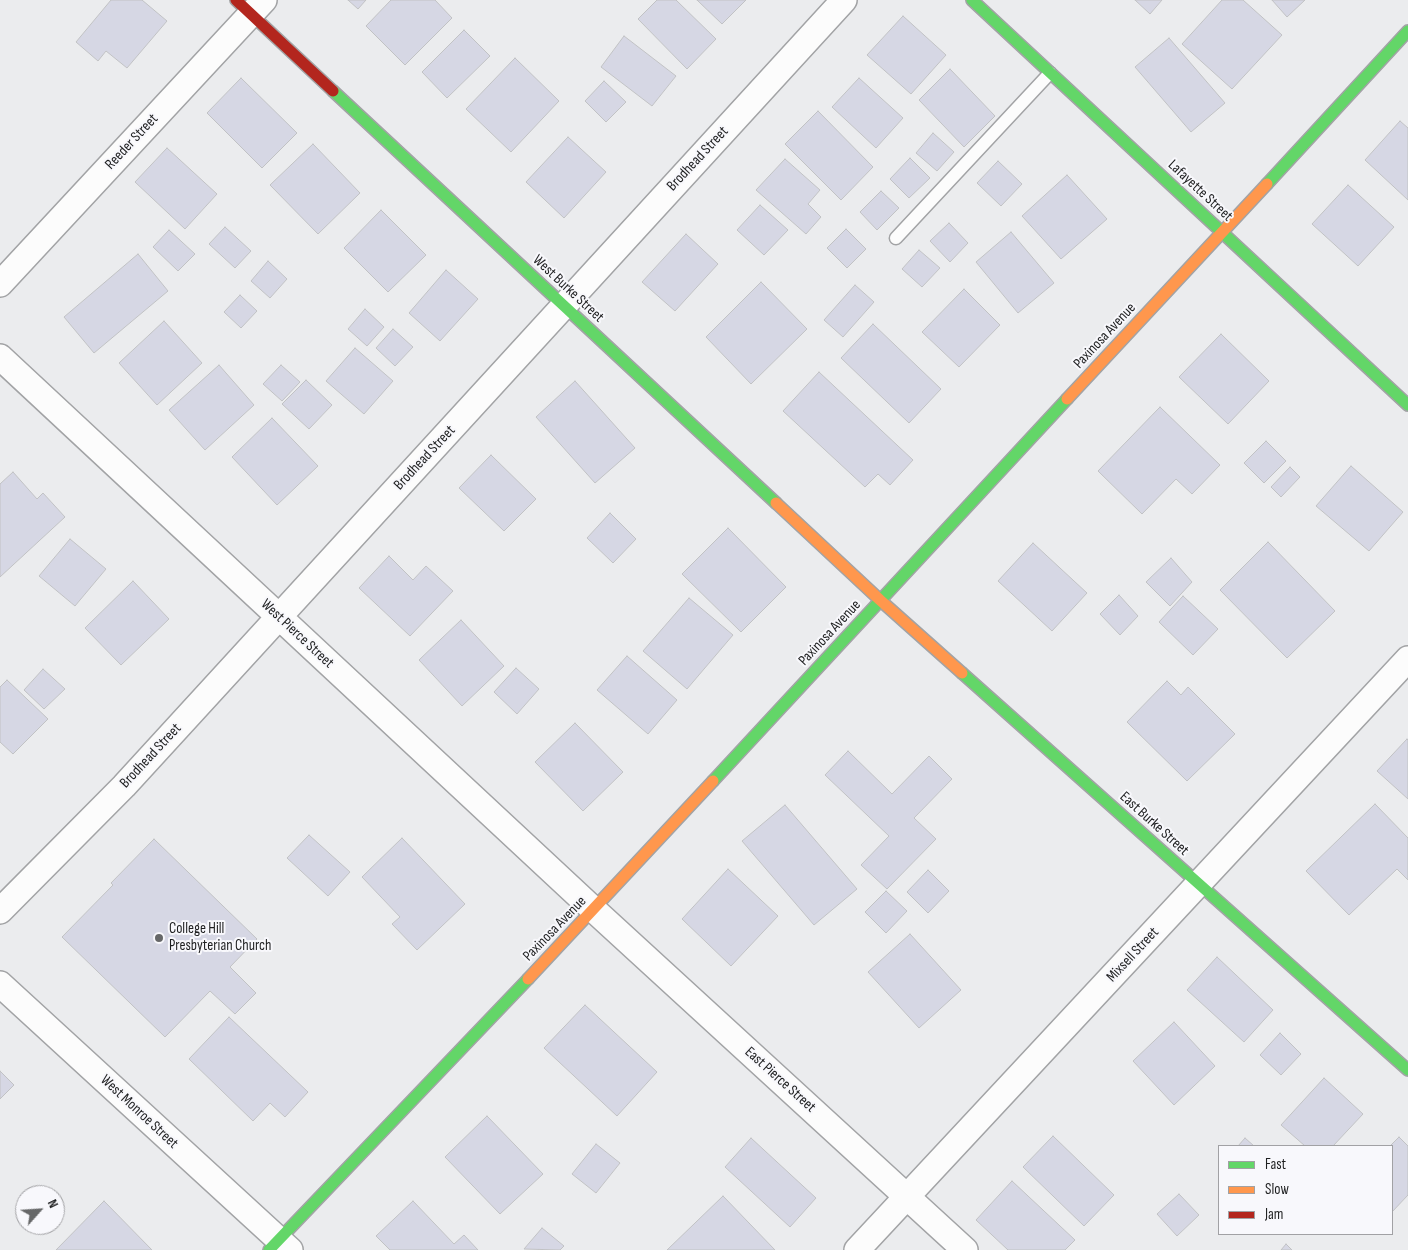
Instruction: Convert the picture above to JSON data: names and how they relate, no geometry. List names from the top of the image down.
{
  "streets": {
    "street": [
      "Reeder Street",
      "Brodhead Street",
      "Lafayette Street",
      "West Burke Street",
      "Paxinosa Avenue",
      "West Pierce Street",
      "East Burke Street",
      "Mixsell Street",
      "East Pierce Street",
      "West Monroe Street"
    ]
  },
  "crossings": [
    ["Reeder Street", "West Burke Street"],
    ["Brodhead Street", "West Burke Street"],
    ["Brodhead Street", "West Pierce Street"],
    ["Lafayette Street", "Paxinosa Avenue"],
    ["West Burke Street", "Paxinosa Avenue"],
    ["West Burke Street", "East Burke Street"],
    ["Paxinosa Avenue", "West Pierce Street"],
    ["Paxinosa Avenue", "East Burke Street"],
    ["Paxinosa Avenue", "East Pierce Street"],
    ["Paxinosa Avenue", "West Monroe Street"],
    ["West Pierce Street", "East Pierce Street"],
    ["East Burke Street", "Mixsell Street"],
    ["Mixsell Street", "East Pierce Street"]
  ],
  "places": ["College Hill Presbyterian Church"],
  "legend": ["Fast", "Slow", "Jam"],
  "north": "top right"
}
